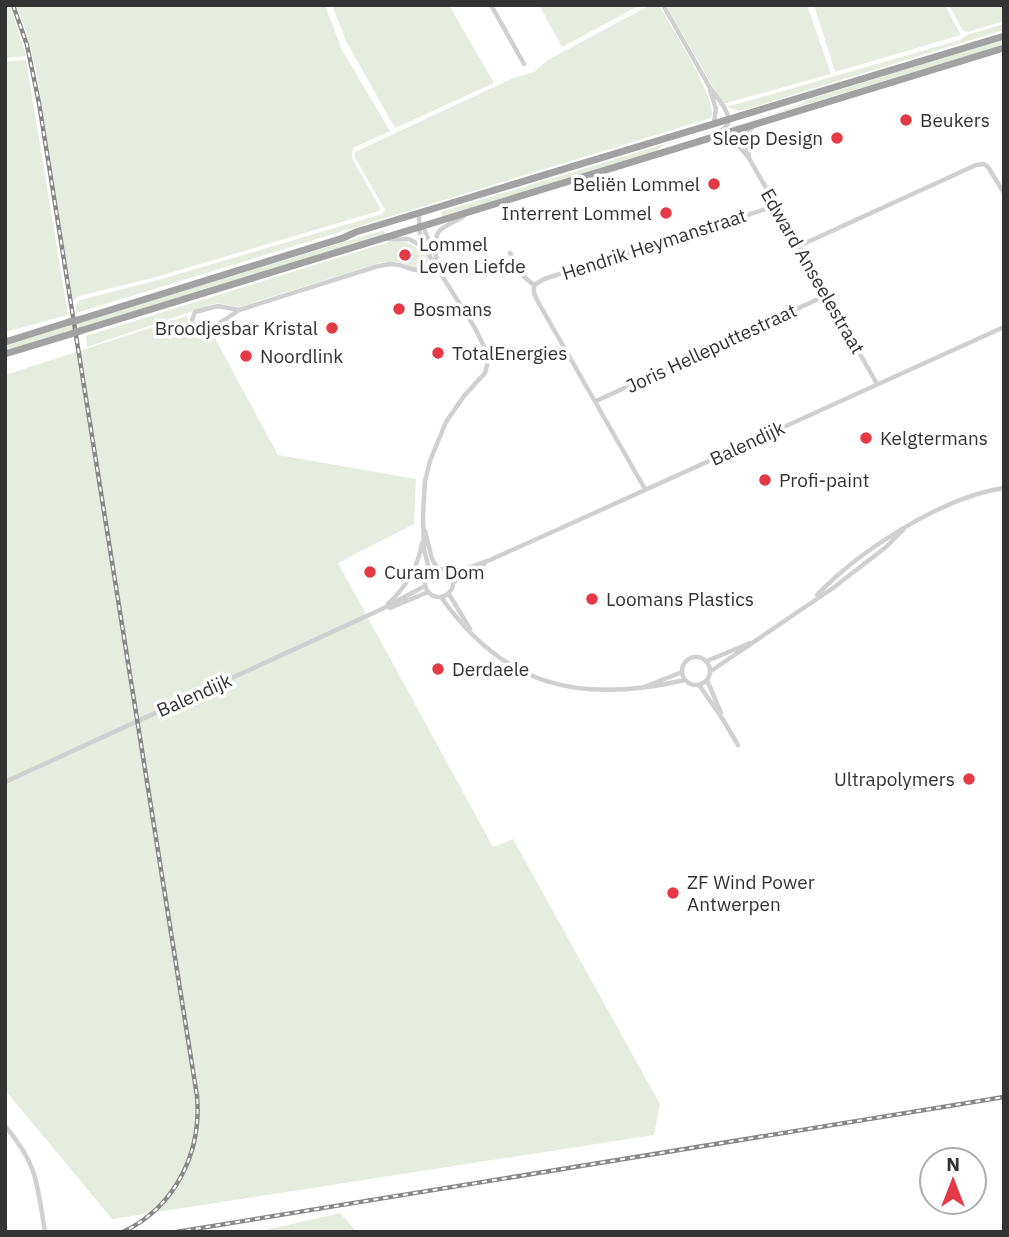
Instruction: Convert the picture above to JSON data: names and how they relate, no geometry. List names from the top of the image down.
{
  "streets": {
    "street": [
      "Hendrik Heymanstraat",
      "Edward Anseelestraat",
      "Joris Helleputtestraat",
      "Balendijk"
    ]
  },
  "crossings": [
    ["Hendrik Heymanstraat", "Edward Anseelestraat"],
    ["Edward Anseelestraat", "Joris Helleputtestraat"],
    ["Edward Anseelestraat", "Balendijk"]
  ],
  "places": [
    "Beukers",
    "Sleep Design",
    "Beliën Lommel",
    "Interrent Lommel",
    "Lommel Leven Liefde",
    "Bosmans",
    "Broodjesbar Kristal",
    "TotalEnergies",
    "Noordlink",
    "Kelgtermans",
    "Profi-paint",
    "Curam Dom",
    "Loomans Plastics",
    "Derdaele",
    "Ultrapolymers",
    "ZF Wind Power Antwerpen"
  ],
  "north": "top"
}
